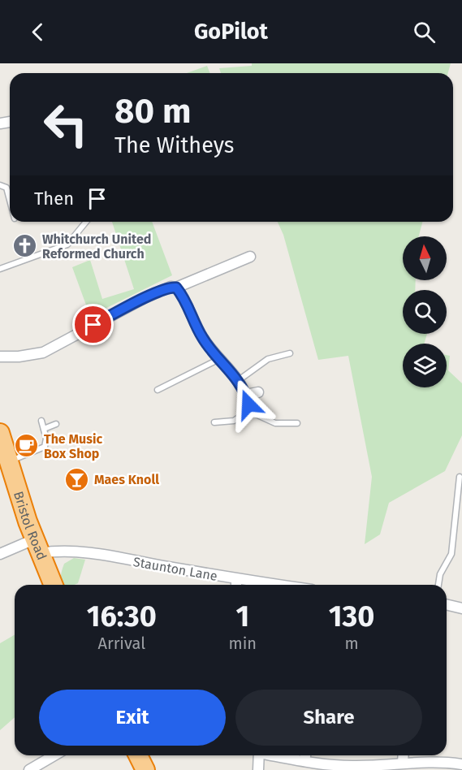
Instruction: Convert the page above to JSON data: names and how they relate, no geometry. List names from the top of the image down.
{
  "streets": {
    "highway": ["Bristol Road"],
    "street": ["Staunton Lane"]
  },
  "crossings": [
    ["Bristol Road", "Staunton Lane"]
  ],
  "places": {
    "church": ["Whitchurch United Reformed Church"],
    "cafe": ["The Music Box Shop"],
    "bar": ["Maes Knoll"]
  },
  "north": "top",
  "page": {
    "header": "GoPilot",
    "turn": ["80 m", "The Witheys"],
    "then": "Then",
    "eta": [
      "16:30",
      "Arrival",
      "1",
      "min",
      "130",
      "m"
    ],
    "buttons": ["Exit", "Share"]
  }
}
